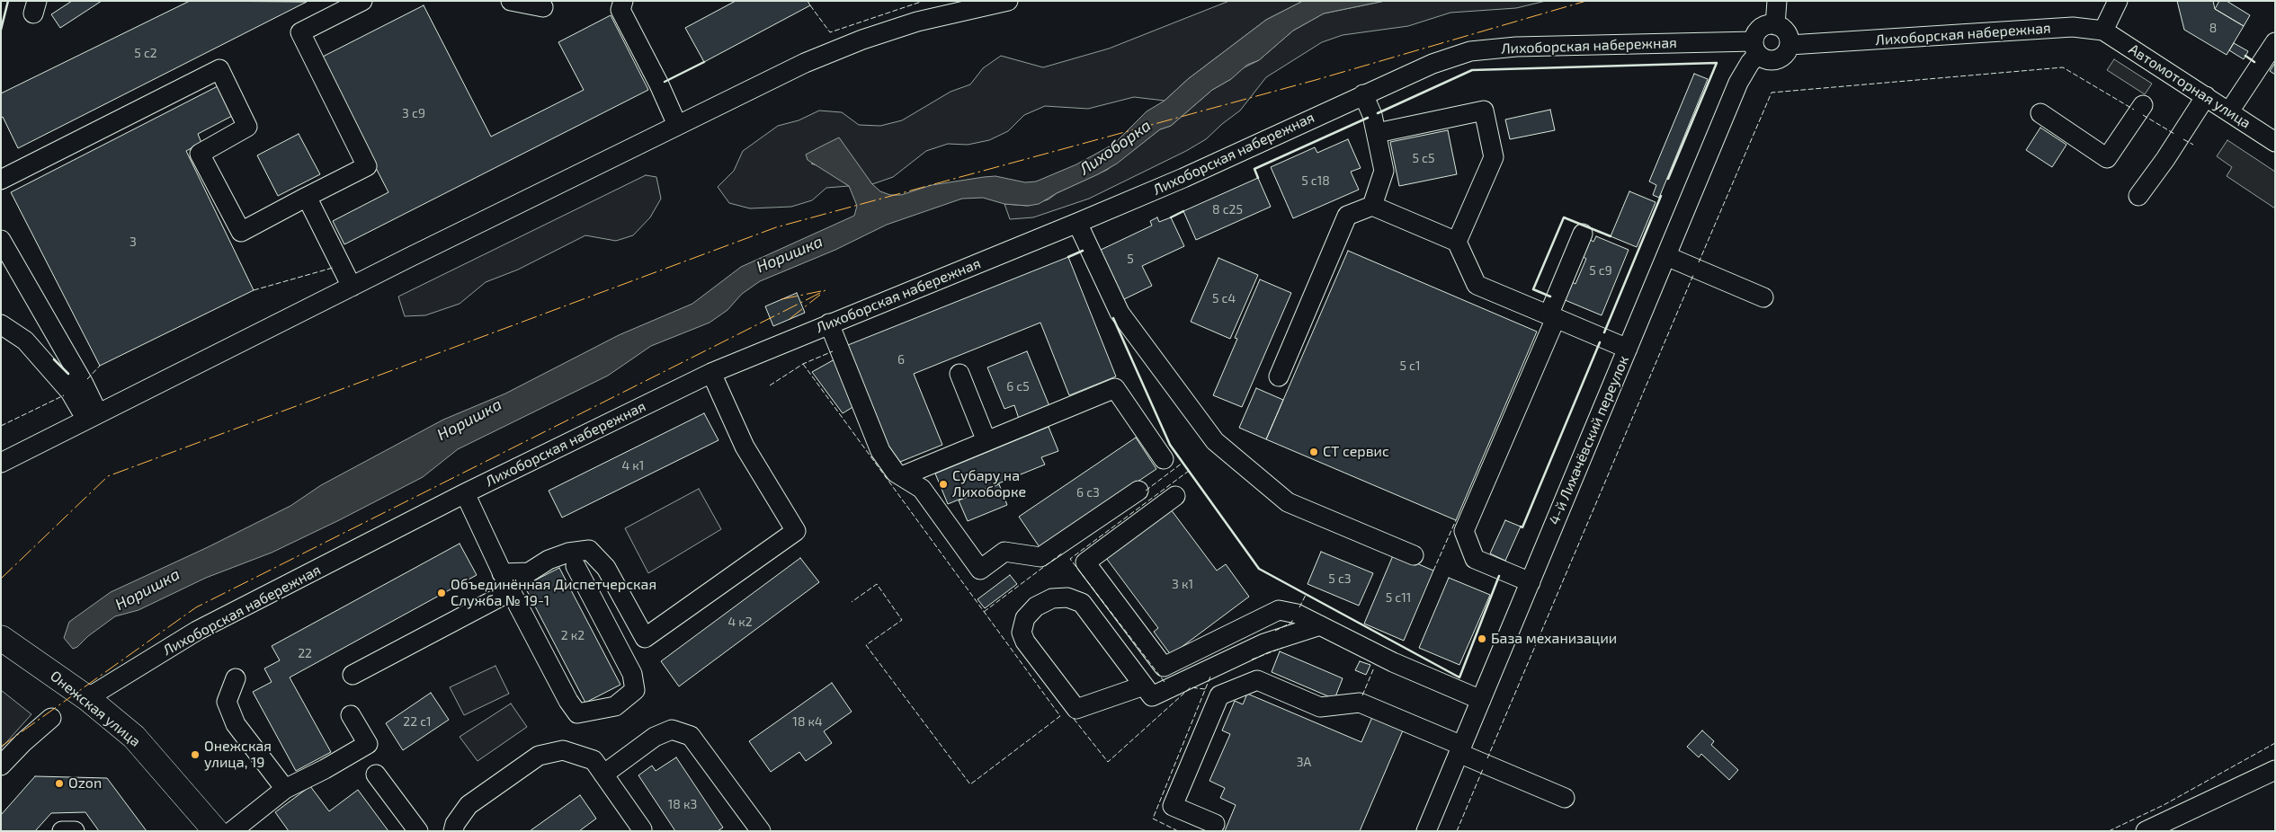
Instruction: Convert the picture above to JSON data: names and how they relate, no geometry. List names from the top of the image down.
{
  "streets": {
    "main road": ["Онежская улица"],
    "street": ["Лихоборская набережная", "Автомоторная улица", "4-й Лихачёвский переулок"]
  },
  "crossings": [
    ["Лихоборская набережная", "Автомоторная улица"],
    ["Лихоборская набережная", "4-й Лихачёвский переулок"],
    ["Лихоборская набережная", "Онежская улица"]
  ],
  "water": ["Лихоборка", "Норишка"],
  "places": [
    "СТ сервис",
    "Субару на Лихоборке",
    "Объединённая Диспетчерская Служба № 19-1",
    "База механизации",
    "Онежская улица, 19",
    "Ozon"
  ],
  "house_numbers": [
    "8",
    "5 с2",
    "3 с9",
    "5 с5",
    "5 с18",
    "8 с25",
    "3",
    "5",
    "5 с9",
    "5 с4",
    "6",
    "5 с1",
    "6 с5",
    "4 к1",
    "6 с3",
    "5 с3",
    "3 к1",
    "5 с11",
    "4 к2",
    "2 к2",
    "22",
    "22 с1",
    "18 к4",
    "3А",
    "18 к3"
  ]
}
